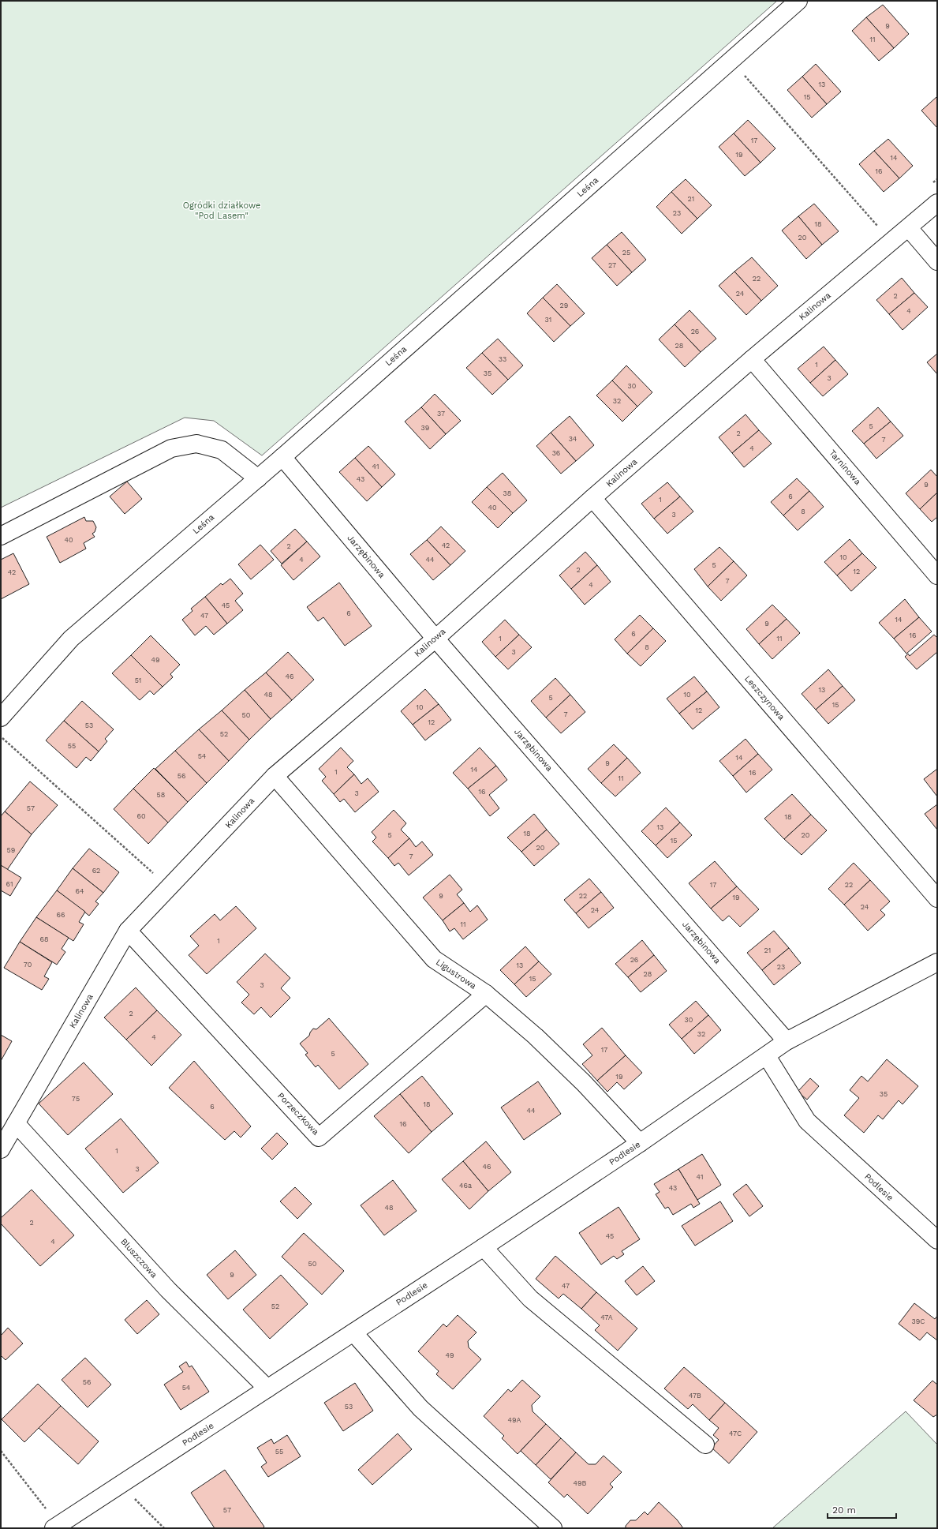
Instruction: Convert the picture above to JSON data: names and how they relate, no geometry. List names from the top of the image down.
{
  "streets": {
    "street": [
      "Leśna",
      "Kalinowa",
      "Tarninowa",
      "Jarzębinowa",
      "Leszczynowa",
      "Ligustrowa",
      "Porzeczkowa",
      "Podlesie",
      "Bluszczowa"
    ]
  },
  "crossings": [
    ["Leśna", "Jarzębinowa"],
    ["Kalinowa", "Tarninowa"],
    ["Kalinowa", "Jarzębinowa"],
    ["Kalinowa", "Leszczynowa"],
    ["Kalinowa", "Ligustrowa"],
    ["Kalinowa", "Porzeczkowa"],
    ["Kalinowa", "Bluszczowa"],
    ["Jarzębinowa", "Podlesie"],
    ["Ligustrowa", "Porzeczkowa"],
    ["Ligustrowa", "Podlesie"],
    ["Podlesie", "Bluszczowa"]
  ],
  "parks": ["Ogródki działkowe \"Pod Lasem\""],
  "house_numbers": [
    "9",
    "11",
    "13",
    "15",
    "17",
    "19",
    "14",
    "16",
    "21",
    "23",
    "18",
    "20",
    "25",
    "27",
    "22",
    "24",
    "2",
    "29",
    "4",
    "31",
    "26",
    "28",
    "33",
    "1",
    "35",
    "3",
    "30",
    "32",
    "37",
    "5",
    "39",
    "2",
    "34",
    "7",
    "4",
    "36",
    "41",
    "43",
    "9",
    "38",
    "6",
    "1",
    "40",
    "8",
    "3",
    "40",
    "42",
    "2",
    "10",
    "4",
    "44",
    "5",
    "2",
    "12",
    "42",
    "7",
    "4",
    "45",
    "6",
    "47",
    "14",
    "9",
    "6",
    "16",
    "1",
    "11",
    "8",
    "3",
    "49",
    "46",
    "51",
    "13",
    "48",
    "10",
    "5",
    "15",
    "10",
    "12",
    "7",
    "50",
    "12",
    "53",
    "52",
    "55",
    "54",
    "14",
    "9",
    "14",
    "1",
    "16",
    "56",
    "11",
    "16",
    "3",
    "58",
    "57",
    "60",
    "18",
    "13",
    "18",
    "5",
    "20",
    "15",
    "20",
    "59",
    "7",
    "62",
    "61",
    "17",
    "22",
    "64",
    "9",
    "22",
    "19",
    "24",
    "24",
    "66",
    "11",
    "68",
    "1",
    "21",
    "26",
    "70",
    "13",
    "23",
    "28",
    "15",
    "3",
    "2",
    "30",
    "32",
    "4",
    "17",
    "5",
    "19",
    "35",
    "75",
    "18",
    "6",
    "44",
    "16",
    "1",
    "46",
    "3",
    "41",
    "46a",
    "43",
    "48",
    "2",
    "45",
    "4",
    "50",
    "9",
    "47",
    "52",
    "47A",
    "39C",
    "49",
    "56",
    "54",
    "47B",
    "53",
    "49A",
    "47C",
    "55",
    "49B",
    "57"
  ],
  "scale_bar": "20 m"
}
